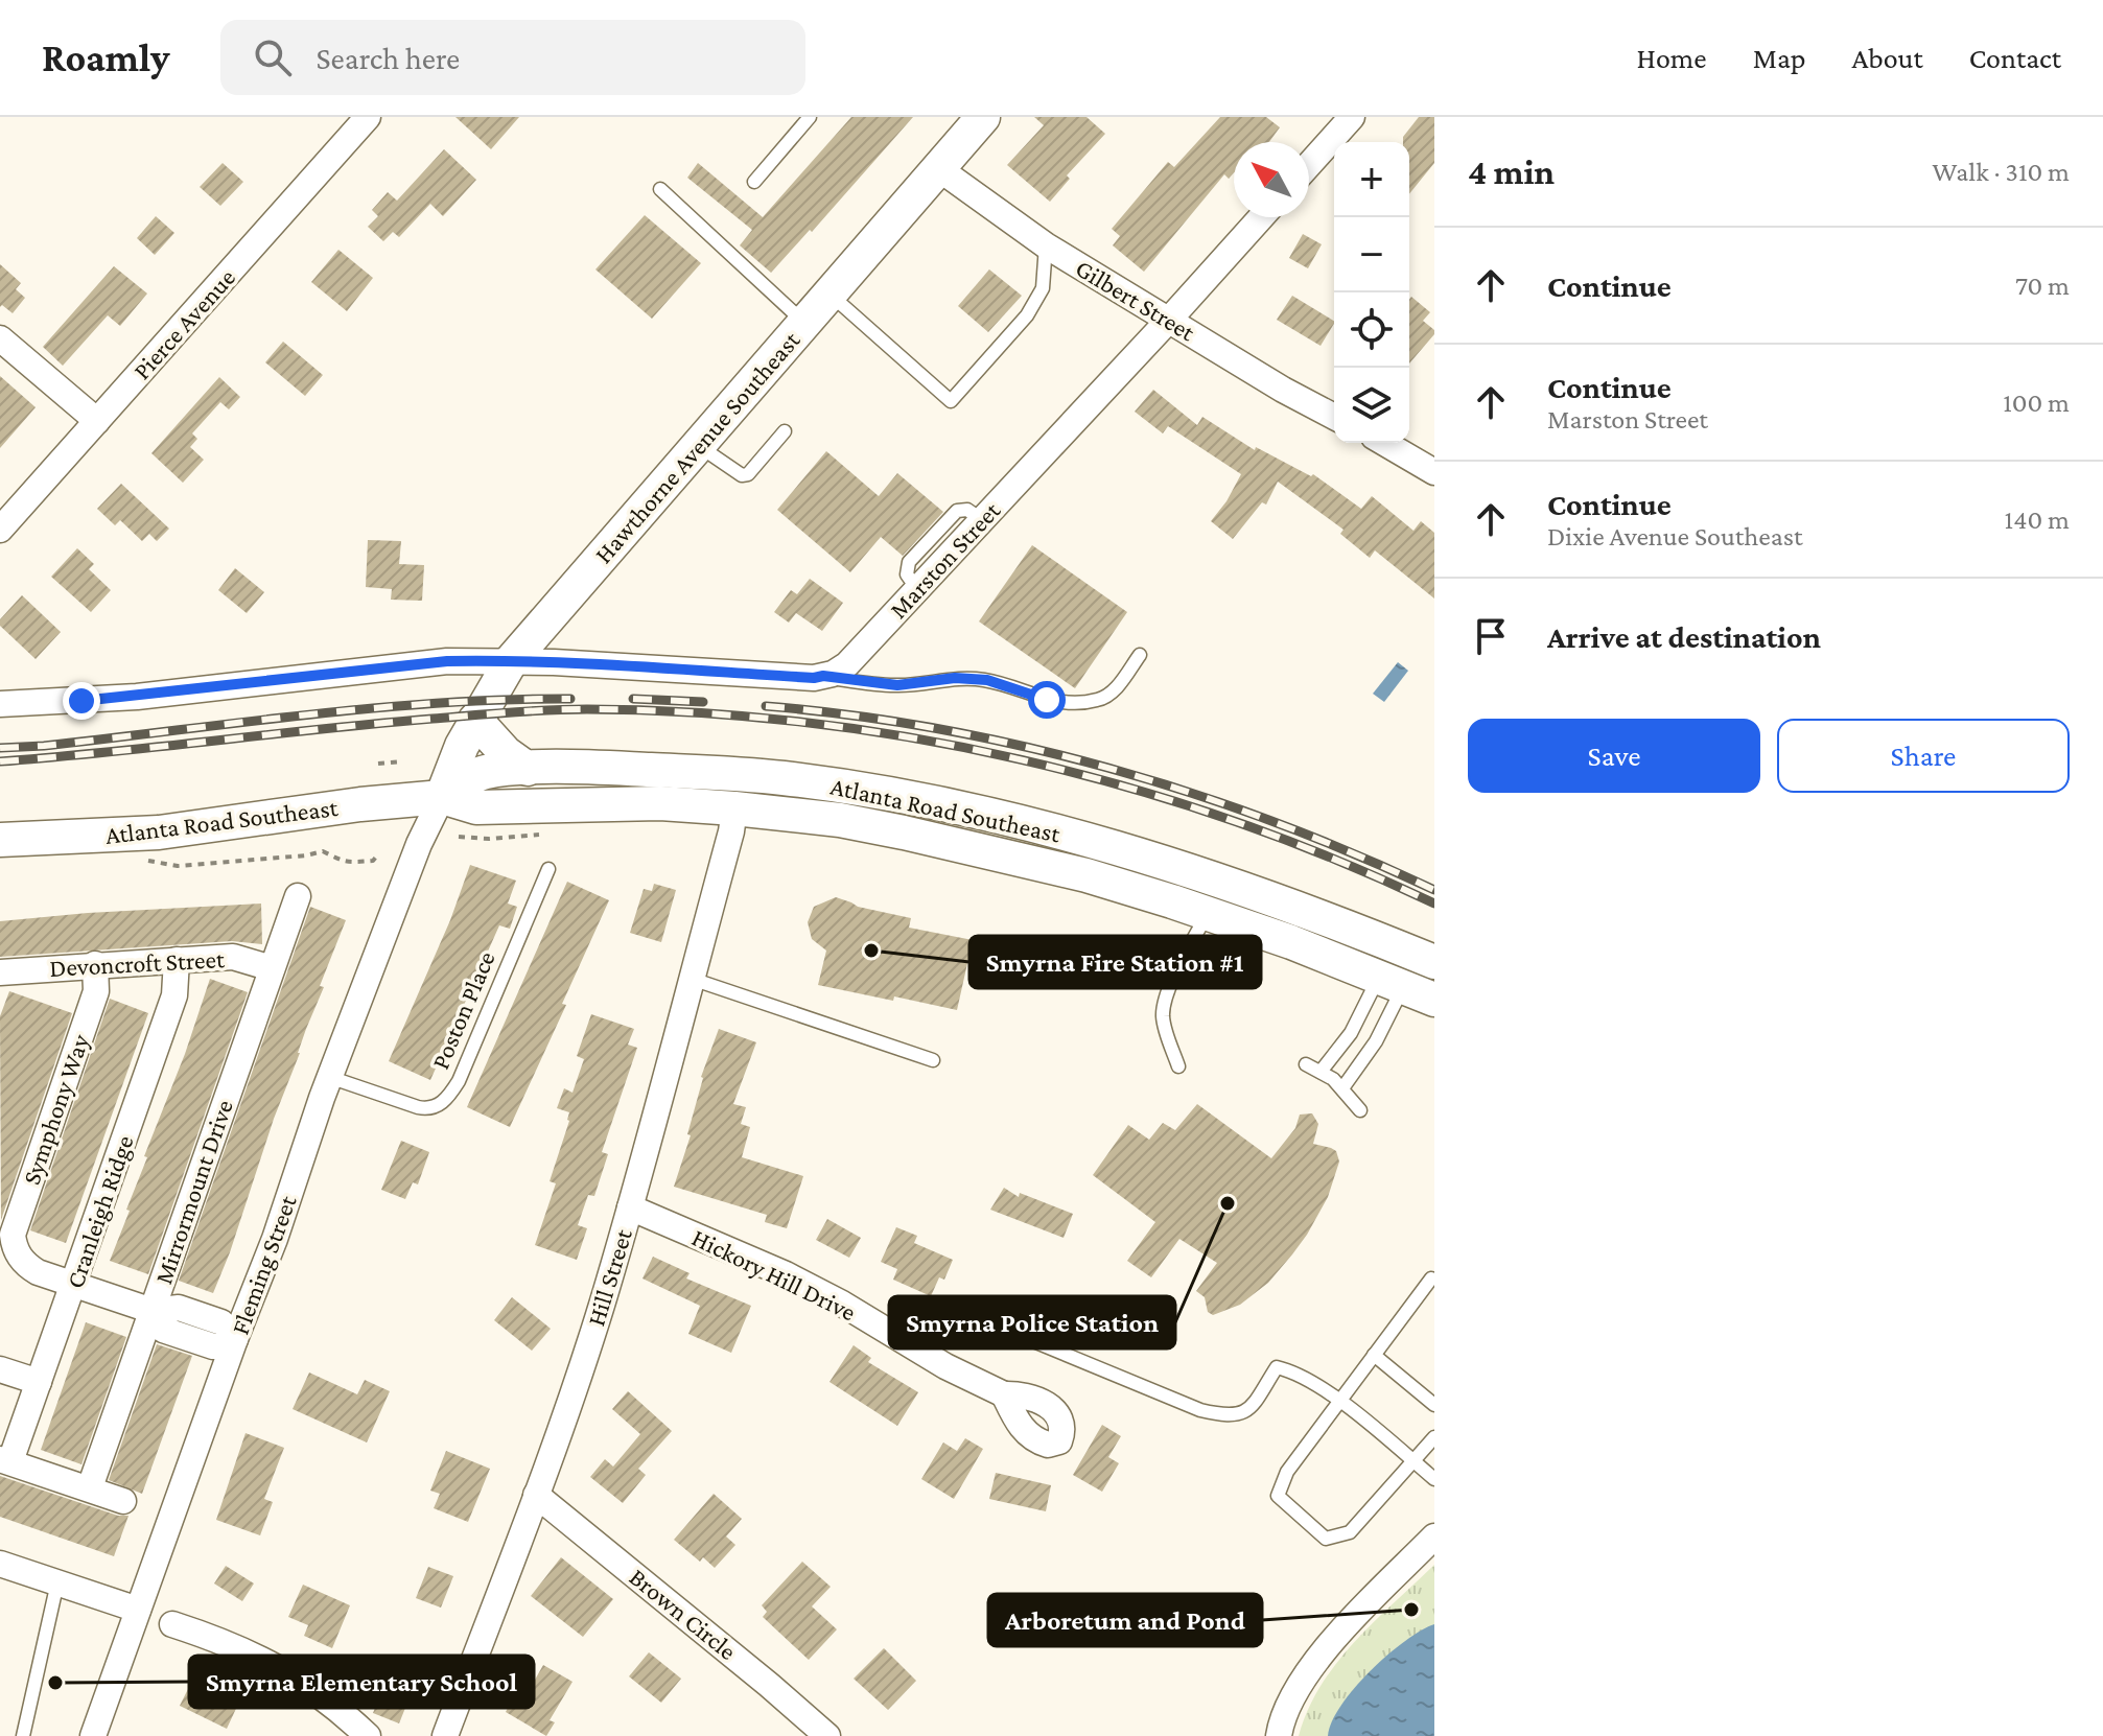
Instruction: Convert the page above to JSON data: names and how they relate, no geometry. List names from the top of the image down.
{
  "streets": {
    "main road": ["Hawthorne Avenue Southeast", "Atlanta Road Southeast"],
    "street": [
      "Gilbert Street",
      "Pierce Avenue",
      "Marston Street",
      "Devoncroft Street",
      "Symphony Way",
      "Mirrormount Drive",
      "Cranleigh Ridge",
      "Fleming Street",
      "Hickory Hill Drive",
      "Hill Street",
      "Brown Circle"
    ],
    "lane": ["Poston Place"]
  },
  "crossings": [
    ["Gilbert Street", "Hawthorne Avenue Southeast"],
    ["Gilbert Street", "Marston Street"],
    ["Hawthorne Avenue Southeast", "Atlanta Road Southeast"],
    ["Hawthorne Avenue Southeast", "Fleming Street"],
    ["Atlanta Road Southeast", "Fleming Street"],
    ["Atlanta Road Southeast", "Hill Street"],
    ["Devoncroft Street", "Symphony Way"],
    ["Devoncroft Street", "Mirrormount Drive"],
    ["Devoncroft Street", "Cranleigh Ridge"],
    ["Poston Place", "Fleming Street"],
    ["Symphony Way", "Mirrormount Drive"],
    ["Symphony Way", "Cranleigh Ridge"],
    ["Symphony Way", "Fleming Street"],
    ["Hickory Hill Drive", "Hill Street"],
    ["Hill Street", "Brown Circle"]
  ],
  "places": [
    "Smyrna Fire Station #1",
    "Smyrna Police Station",
    "Arboretum and Pond",
    "Smyrna Elementary School"
  ],
  "north": "top left",
  "page": {
    "header": "Roamly",
    "search": "Search here",
    "nav": [
      "Home",
      "Map",
      "About",
      "Contact"
    ],
    "heading": ["4 min", "Walk · 310 m"],
    "map_buttons": ["+", "−"],
    "list": [
      ["Continue", "70 m"],
      ["Continue", "Marston Street", "100 m"],
      ["Continue", "Dixie Avenue Southeast", "140 m"],
      "Arrive at destination"
    ],
    "buttons": ["Save", "Share"]
  }
}
